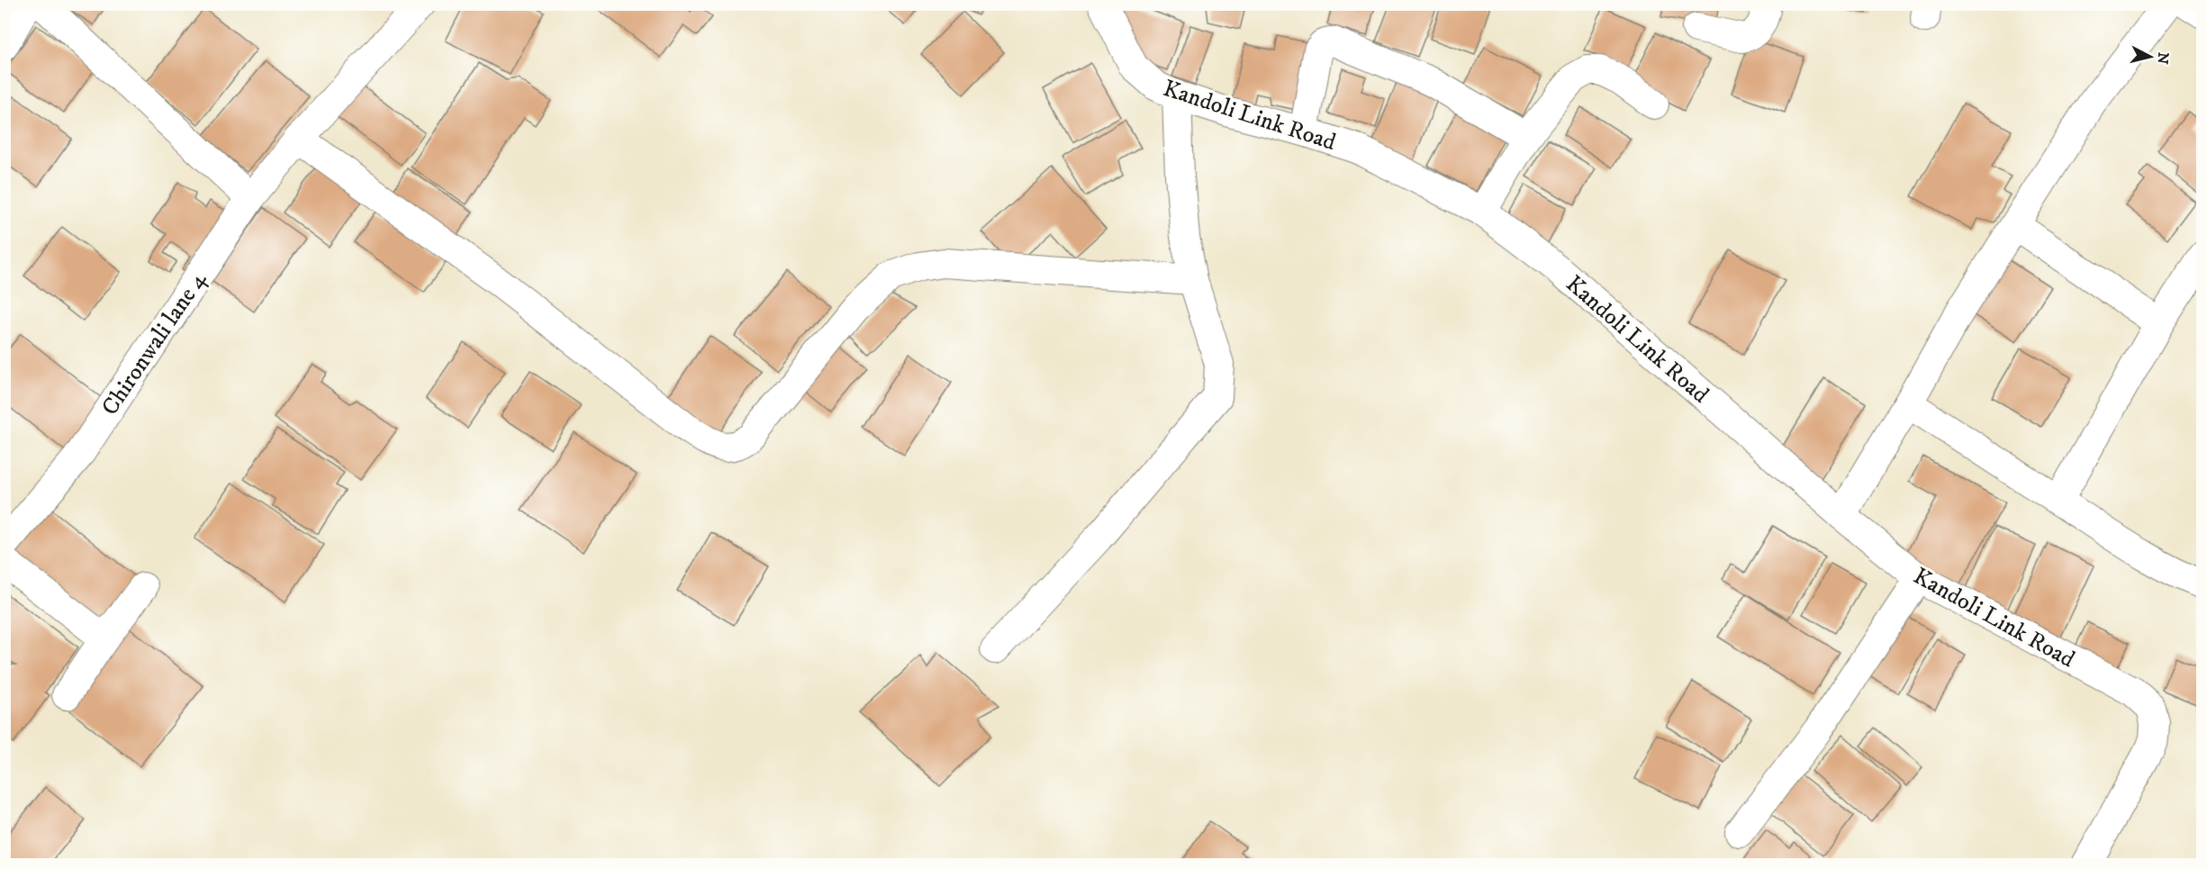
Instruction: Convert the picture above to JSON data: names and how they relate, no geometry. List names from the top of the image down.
{
  "streets": {
    "street": ["Kandoli Link Road", "Chironwali lane 4"]
  },
  "north": "right"
}
